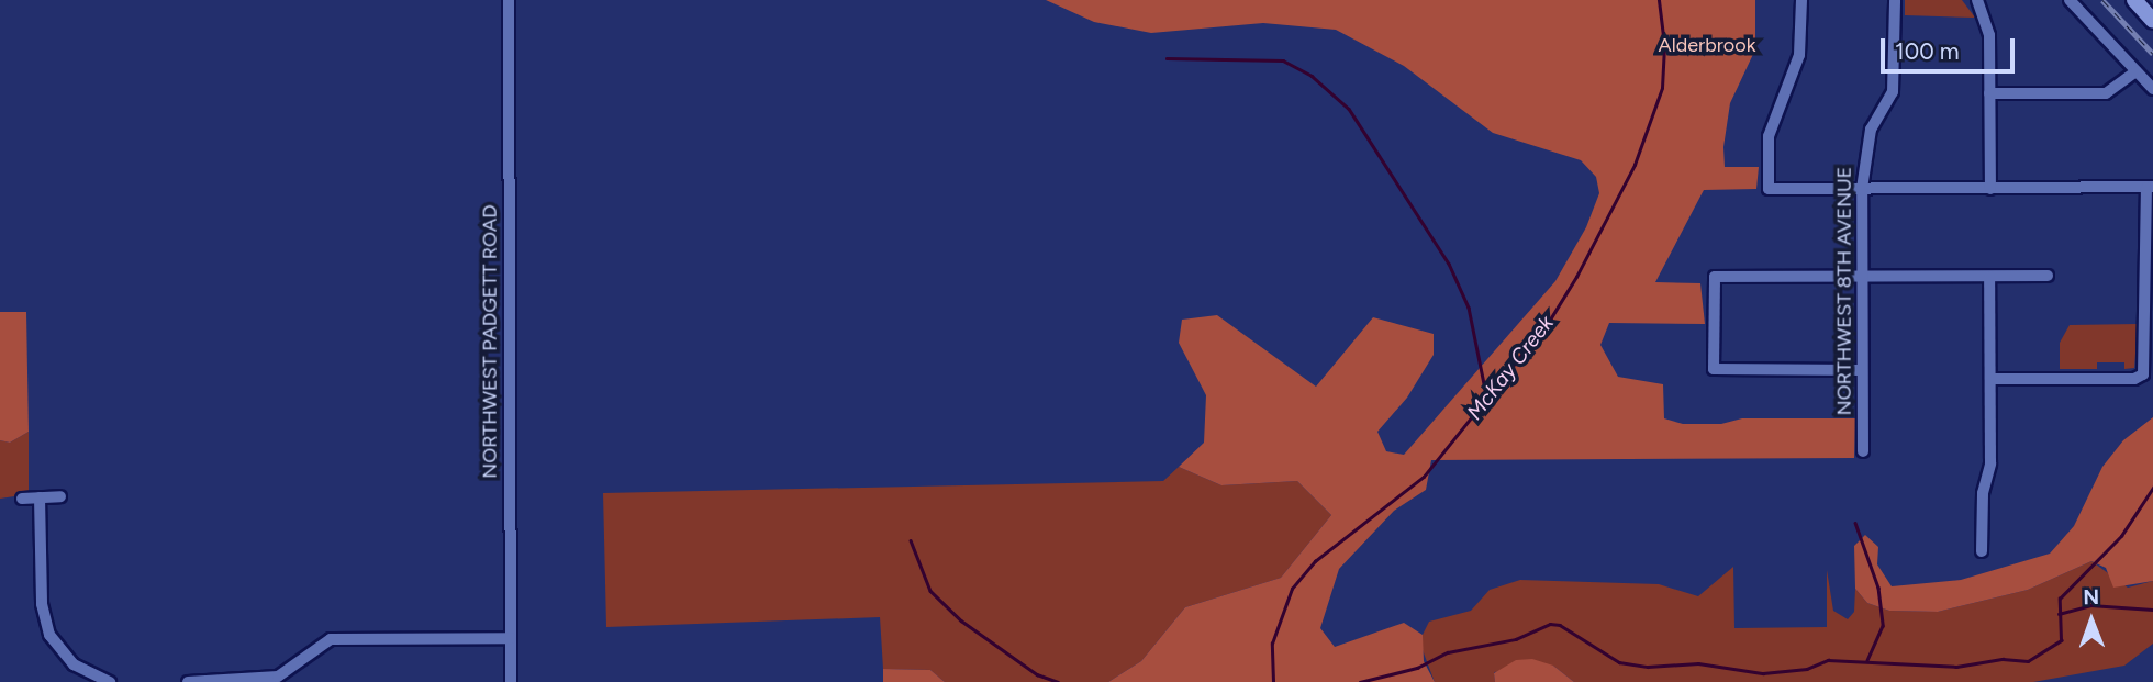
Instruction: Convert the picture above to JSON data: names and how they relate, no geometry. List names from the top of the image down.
{
  "streets": {
    "street": ["NORTHWEST 8TH AVENUE", "NORTHWEST PADGETT ROAD"]
  },
  "water": ["McKay Creek"],
  "parks": ["Alderbrook"],
  "scale_bar": "100 m",
  "north": "top"
}
